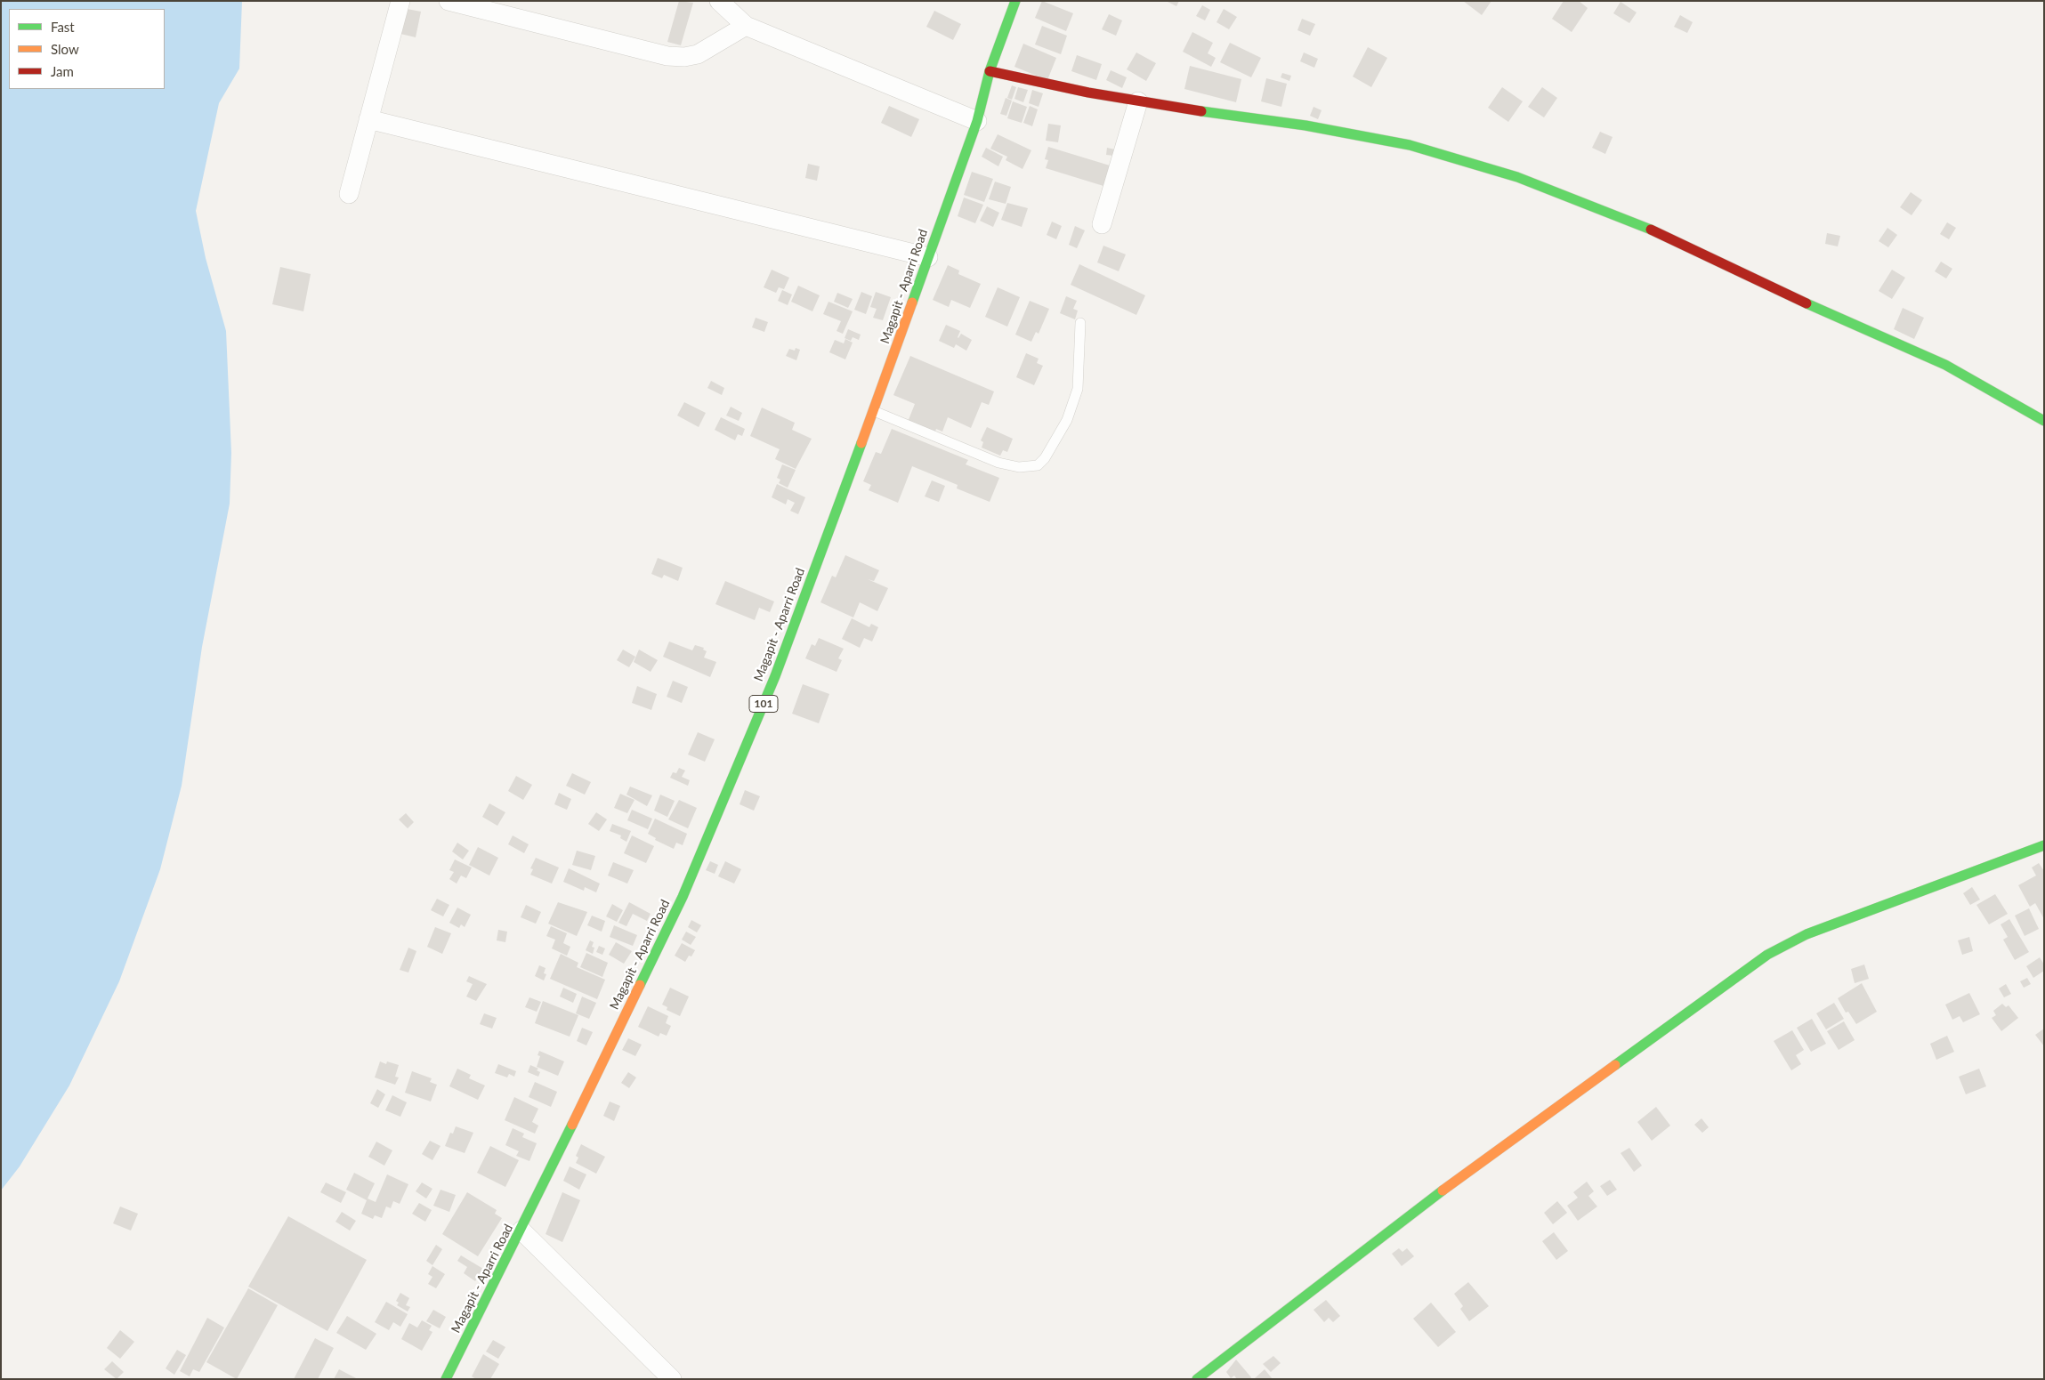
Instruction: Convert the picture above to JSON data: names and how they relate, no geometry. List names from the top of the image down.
{
  "streets": {
    "street": ["Magapit - Aparri Road", "101"]
  },
  "legend": ["Fast", "Slow", "Jam"]
}
